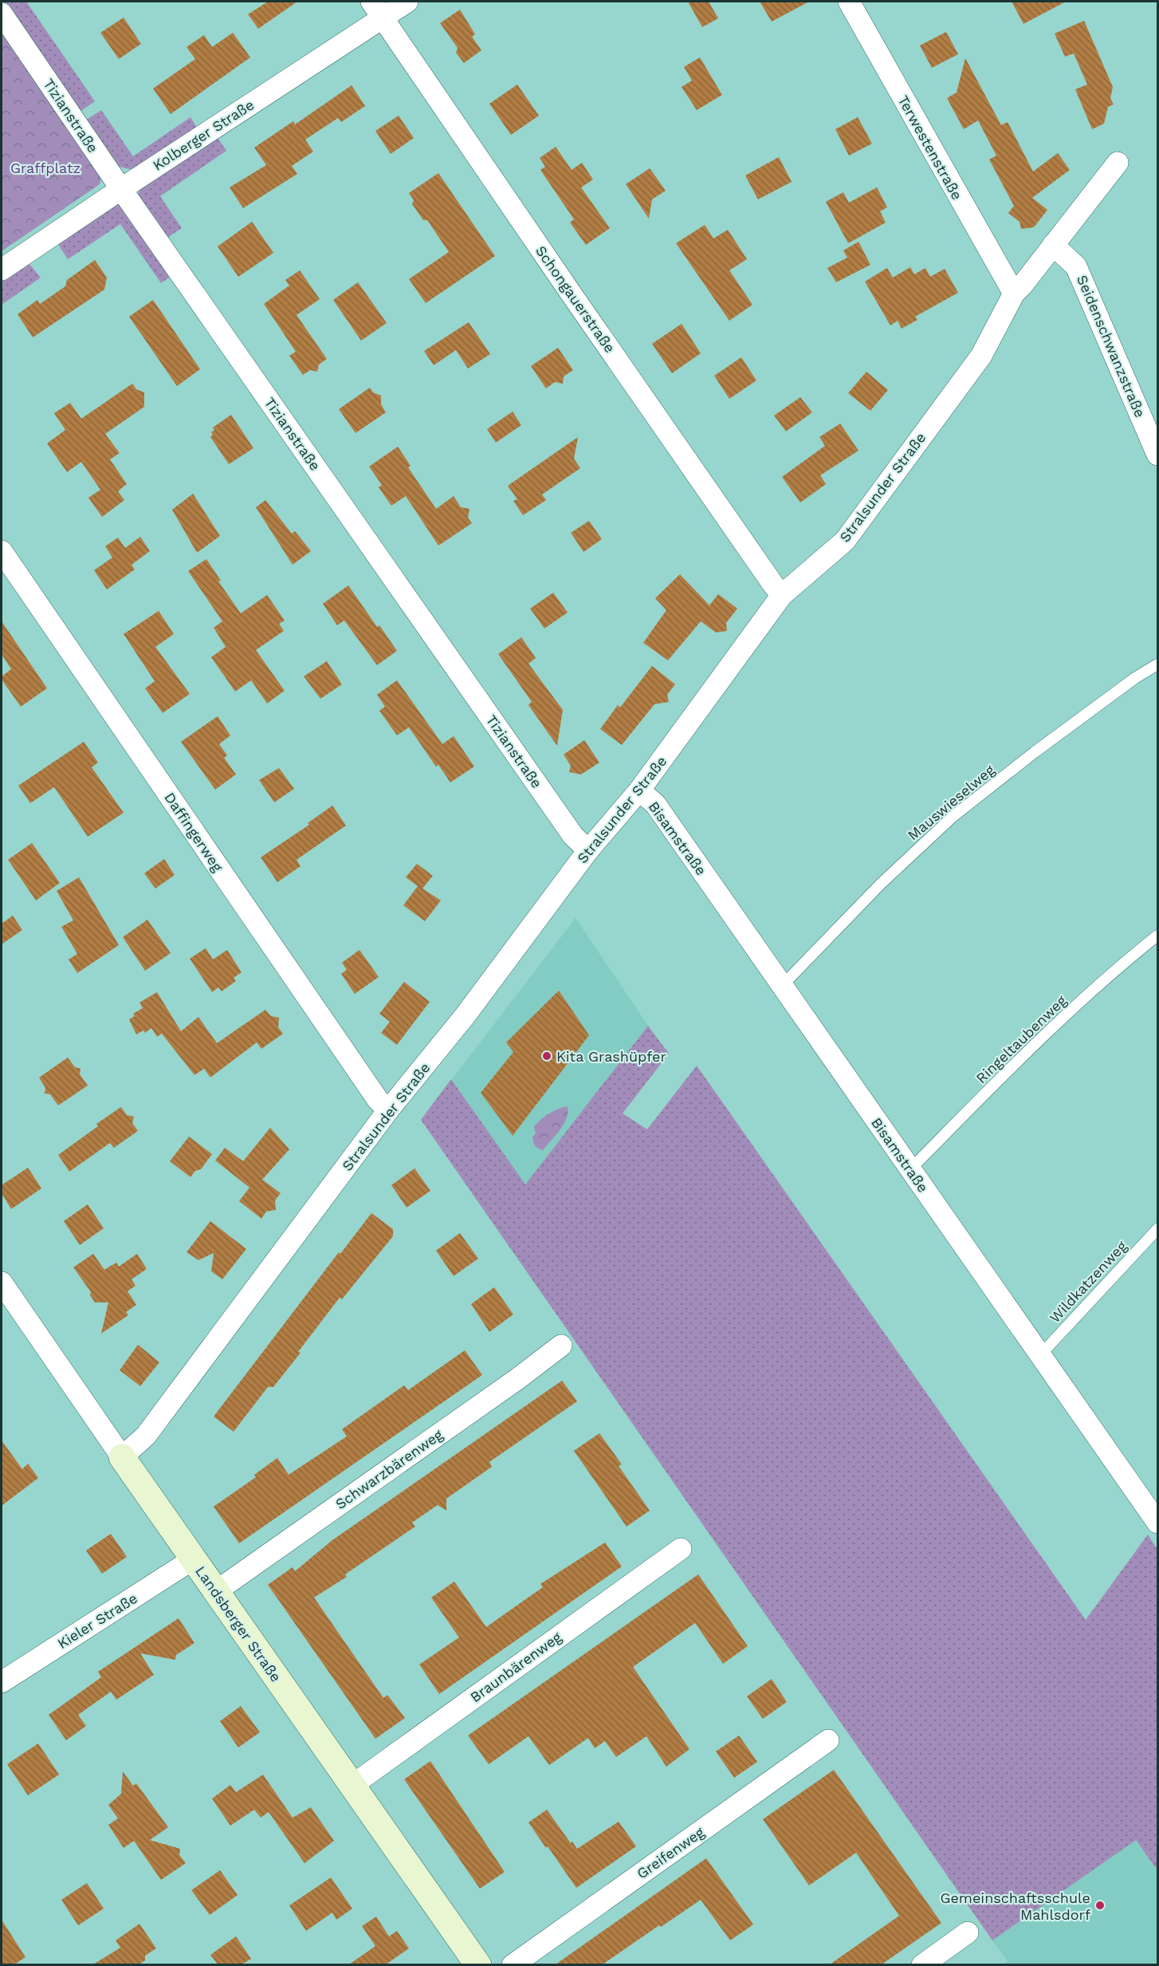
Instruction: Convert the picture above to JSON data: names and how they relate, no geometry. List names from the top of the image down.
{
  "streets": {
    "street": [
      "Tizianstraße",
      "Kolberger Straße",
      "Terwestenstraße",
      "Schongauerstraße",
      "Seidenschwanzstraße",
      "Stralsunder Straße",
      "Daffingerweg",
      "Bisamstraße",
      "Schwarzbärenweg",
      "Kieler Straße",
      "Landsberger Straße",
      "Braunbärenweg",
      "Greifenweg"
    ],
    "lane": ["Mauswieselweg", "Ringeltaubenweg", "Wildkatzenweg"]
  },
  "crossings": [
    ["Tizianstraße", "Kolberger Straße"],
    ["Tizianstraße", "Stralsunder Straße"],
    ["Kolberger Straße", "Schongauerstraße"],
    ["Terwestenstraße", "Stralsunder Straße"],
    ["Schongauerstraße", "Stralsunder Straße"],
    ["Seidenschwanzstraße", "Stralsunder Straße"],
    ["Stralsunder Straße", "Daffingerweg"],
    ["Stralsunder Straße", "Bisamstraße"],
    ["Stralsunder Straße", "Landsberger Straße"],
    ["Mauswieselweg", "Bisamstraße"],
    ["Bisamstraße", "Ringeltaubenweg"],
    ["Bisamstraße", "Wildkatzenweg"],
    ["Schwarzbärenweg", "Landsberger Straße"],
    ["Kieler Straße", "Landsberger Straße"],
    ["Landsberger Straße", "Braunbärenweg"]
  ],
  "parks": ["Graffplatz"],
  "places": ["Kita Grashüpfer", "Gemeinschaftsschule Mahlsdorf"]
}
